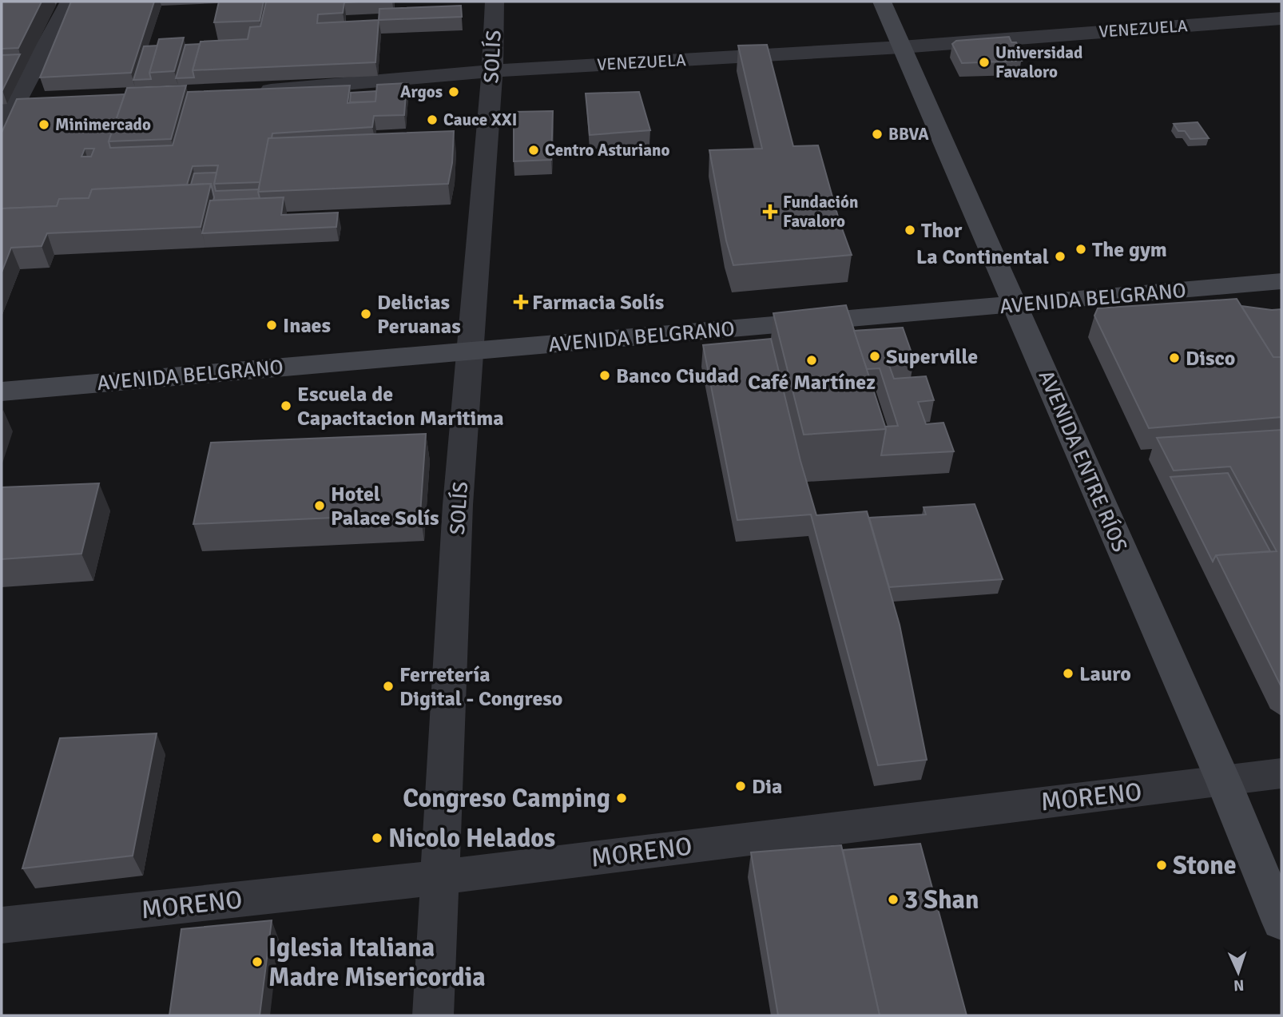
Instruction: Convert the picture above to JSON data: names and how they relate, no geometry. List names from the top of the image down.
{
  "streets": {
    "main road": ["AVENIDA BELGRANO", "AVENIDA ENTRE RÍOS"],
    "street": ["VENEZUELA", "SOLÍS", "MORENO"]
  },
  "crossings": [
    ["VENEZUELA", "SOLÍS"],
    ["VENEZUELA", "AVENIDA ENTRE RÍOS"],
    ["SOLÍS", "AVENIDA BELGRANO"],
    ["SOLÍS", "MORENO"],
    ["AVENIDA BELGRANO", "AVENIDA ENTRE RÍOS"],
    ["AVENIDA ENTRE RÍOS", "MORENO"]
  ],
  "places": {
    "other": [
      "Universidad Favaloro",
      "Argos",
      "Cauce XXI",
      "Minimercado",
      "BBVA",
      "Centro Asturiano",
      "Thor",
      "The gym",
      "La Continental",
      "Delicias Peruanas",
      "Inaes",
      "Superville",
      "Disco",
      "Café Martínez",
      "Banco Ciudad",
      "Escuela de Capacitacion Maritima",
      "Hotel Palace Solís",
      "Lauro",
      "Ferretería Digital - Congreso",
      "Dia",
      "Congreso Camping",
      "Nicolo Helados",
      "Stone",
      "3 Shan",
      "Iglesia Italiana Madre Misericordia"
    ],
    "health": ["Fundación Favaloro", "Farmacia Solís"]
  },
  "north": "bottom"
}
